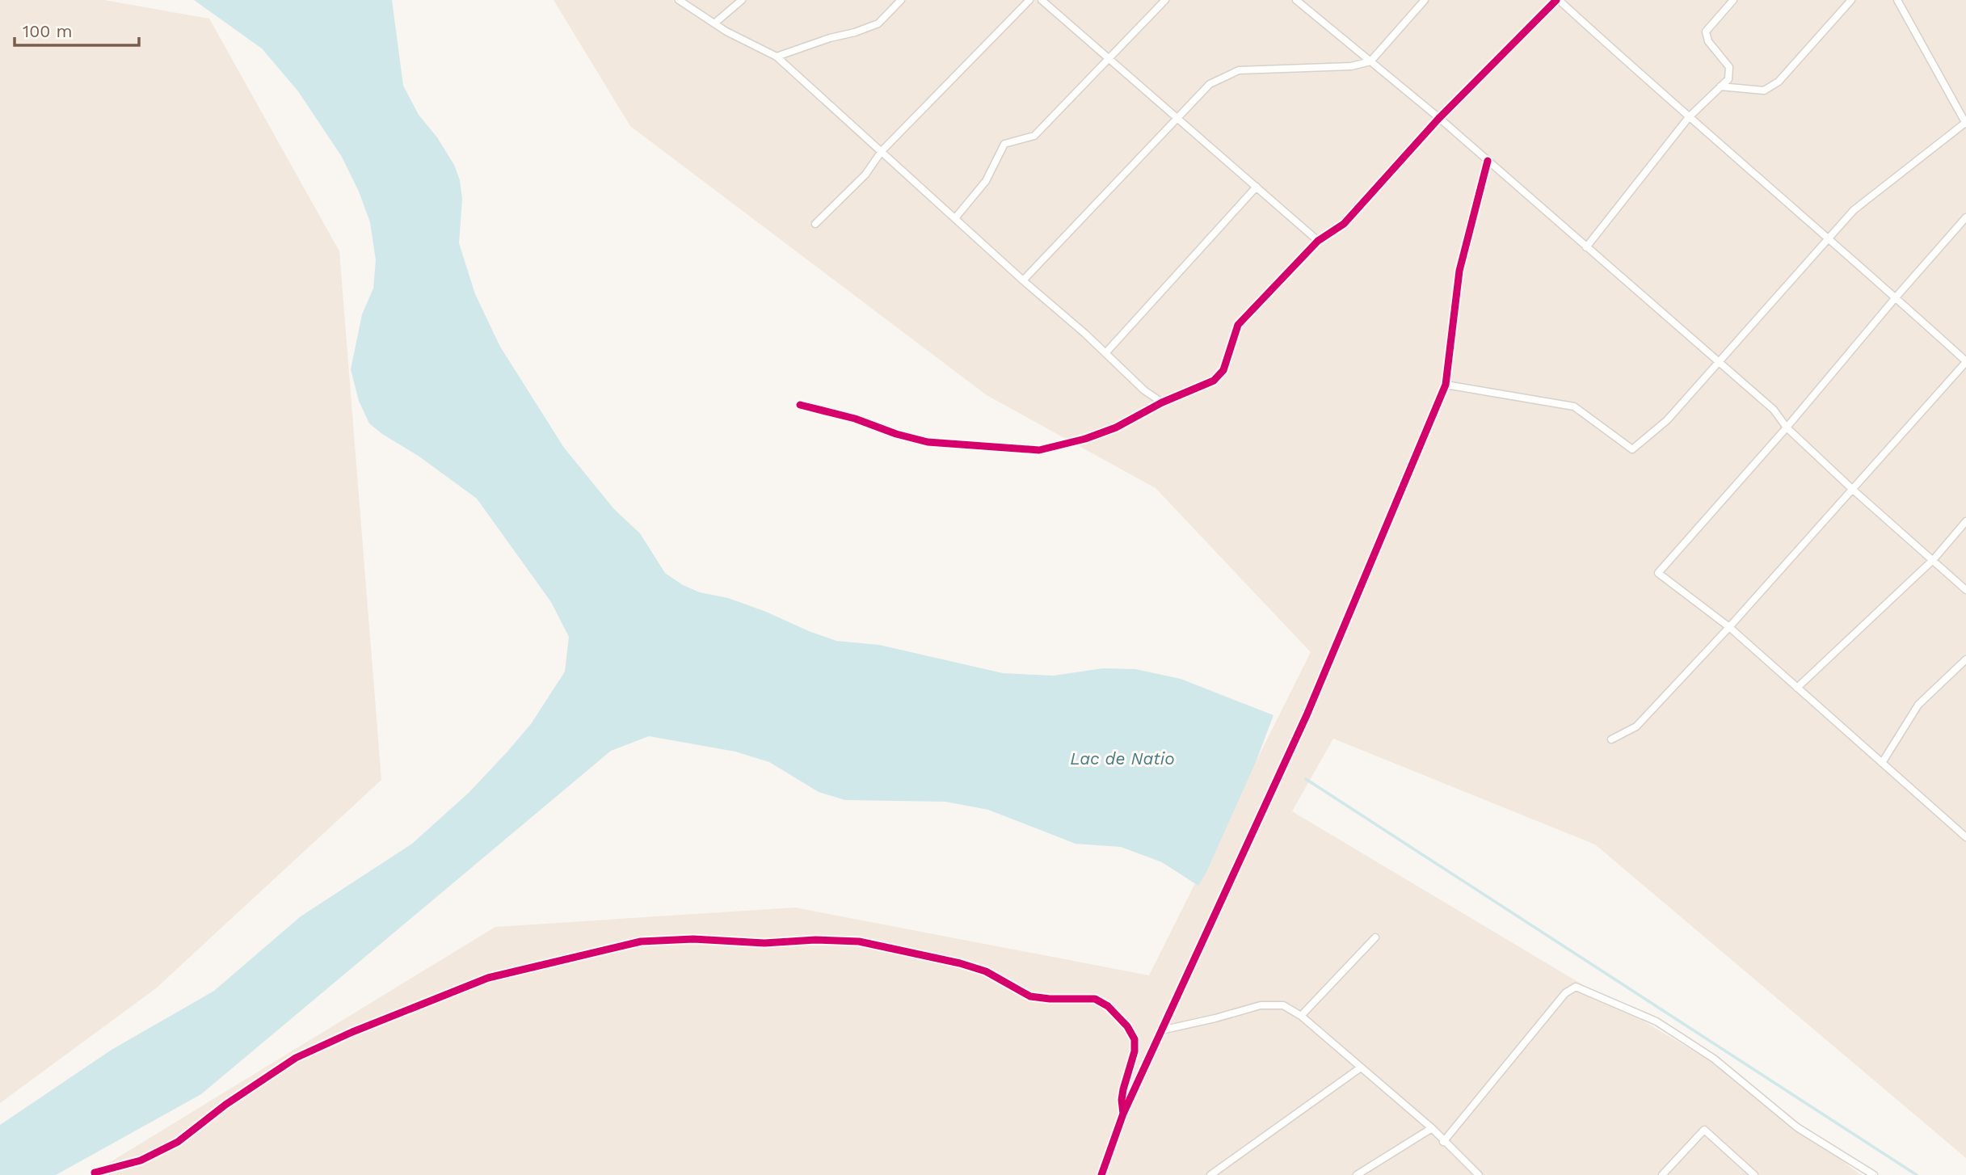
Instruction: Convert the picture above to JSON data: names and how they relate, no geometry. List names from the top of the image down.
{
  "water": ["Lac de Natio"],
  "scale_bar": "100 m"
}
